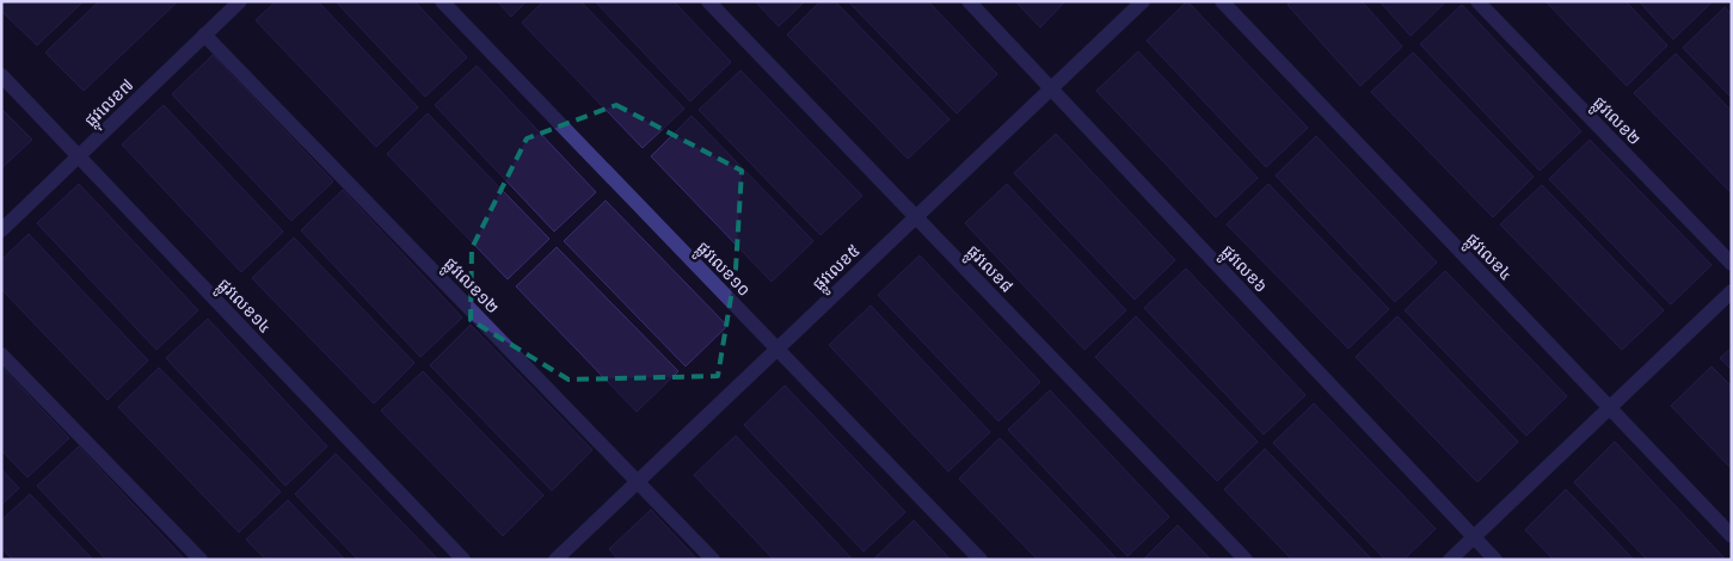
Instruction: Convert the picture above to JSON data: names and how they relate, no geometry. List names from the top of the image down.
{
  "streets": {
    "street": [
      "ផ្លុវលេខ៧",
      "ផ្លូវលេខ២",
      "ផ្លូវលេខ៤",
      "ផ្លូវលេខ៥",
      "ផ្លូវលេខ១០",
      "ផ្លូវលេខ៨",
      "ផ្លូវលេខ៦",
      "ផ្លូវលេខ១២",
      "ផ្លូវលេខ១៤"
    ]
  },
  "crossings": [
    ["ផ្លុវលេខ៧", "ផ្លូវលេខ១២"],
    ["ផ្លុវលេខ៧", "ផ្លូវលេខ១៤"],
    ["ផ្លូវលេខ៥", "ផ្លូវលេខ១០"],
    ["ផ្លូវលេខ៥", "ផ្លូវលេខ៨"],
    ["ផ្លូវលេខ៥", "ផ្លូវលេខ៦"],
    ["ផ្លូវលេខ៥", "ផ្លូវលេខ១២"]
  ]
}
